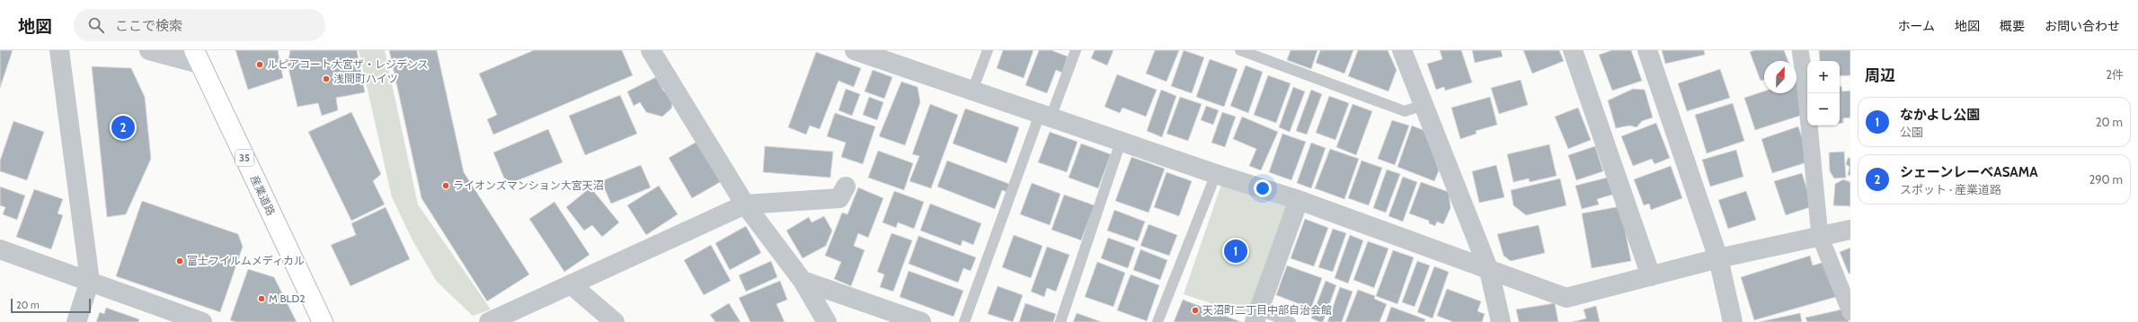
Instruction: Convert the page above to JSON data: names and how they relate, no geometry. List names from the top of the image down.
{
  "streets": {
    "main road": ["35", "産業道路"]
  },
  "places": [
    "ルピアコート大宮ザ・レジデンス",
    "浅間町ハイツ",
    "ライオンズマンション大宮天沼",
    "富士フイルムメディカル",
    "M BLD2",
    "天沼町二丁目中部自治会館"
  ],
  "scale_bar": "20 m",
  "north": "top",
  "page": {
    "header": "地図",
    "search": "ここで検索",
    "nav": [
      "ホーム",
      "地図",
      "概要",
      "お問い合わせ"
    ],
    "heading": ["周辺", "2件"],
    "map_buttons": ["+", "−"],
    "list": [
      {
        "mark": "1",
        "name": "なかよし公園",
        "note": "公園",
        "value": "20 m"
      },
      {
        "mark": "2",
        "name": "シェーンレーベASAMA",
        "note": "スポット · 産業道路",
        "value": "290 m"
      }
    ],
    "pins": ["2", "1"],
    "scale": "20 m"
  }
}
